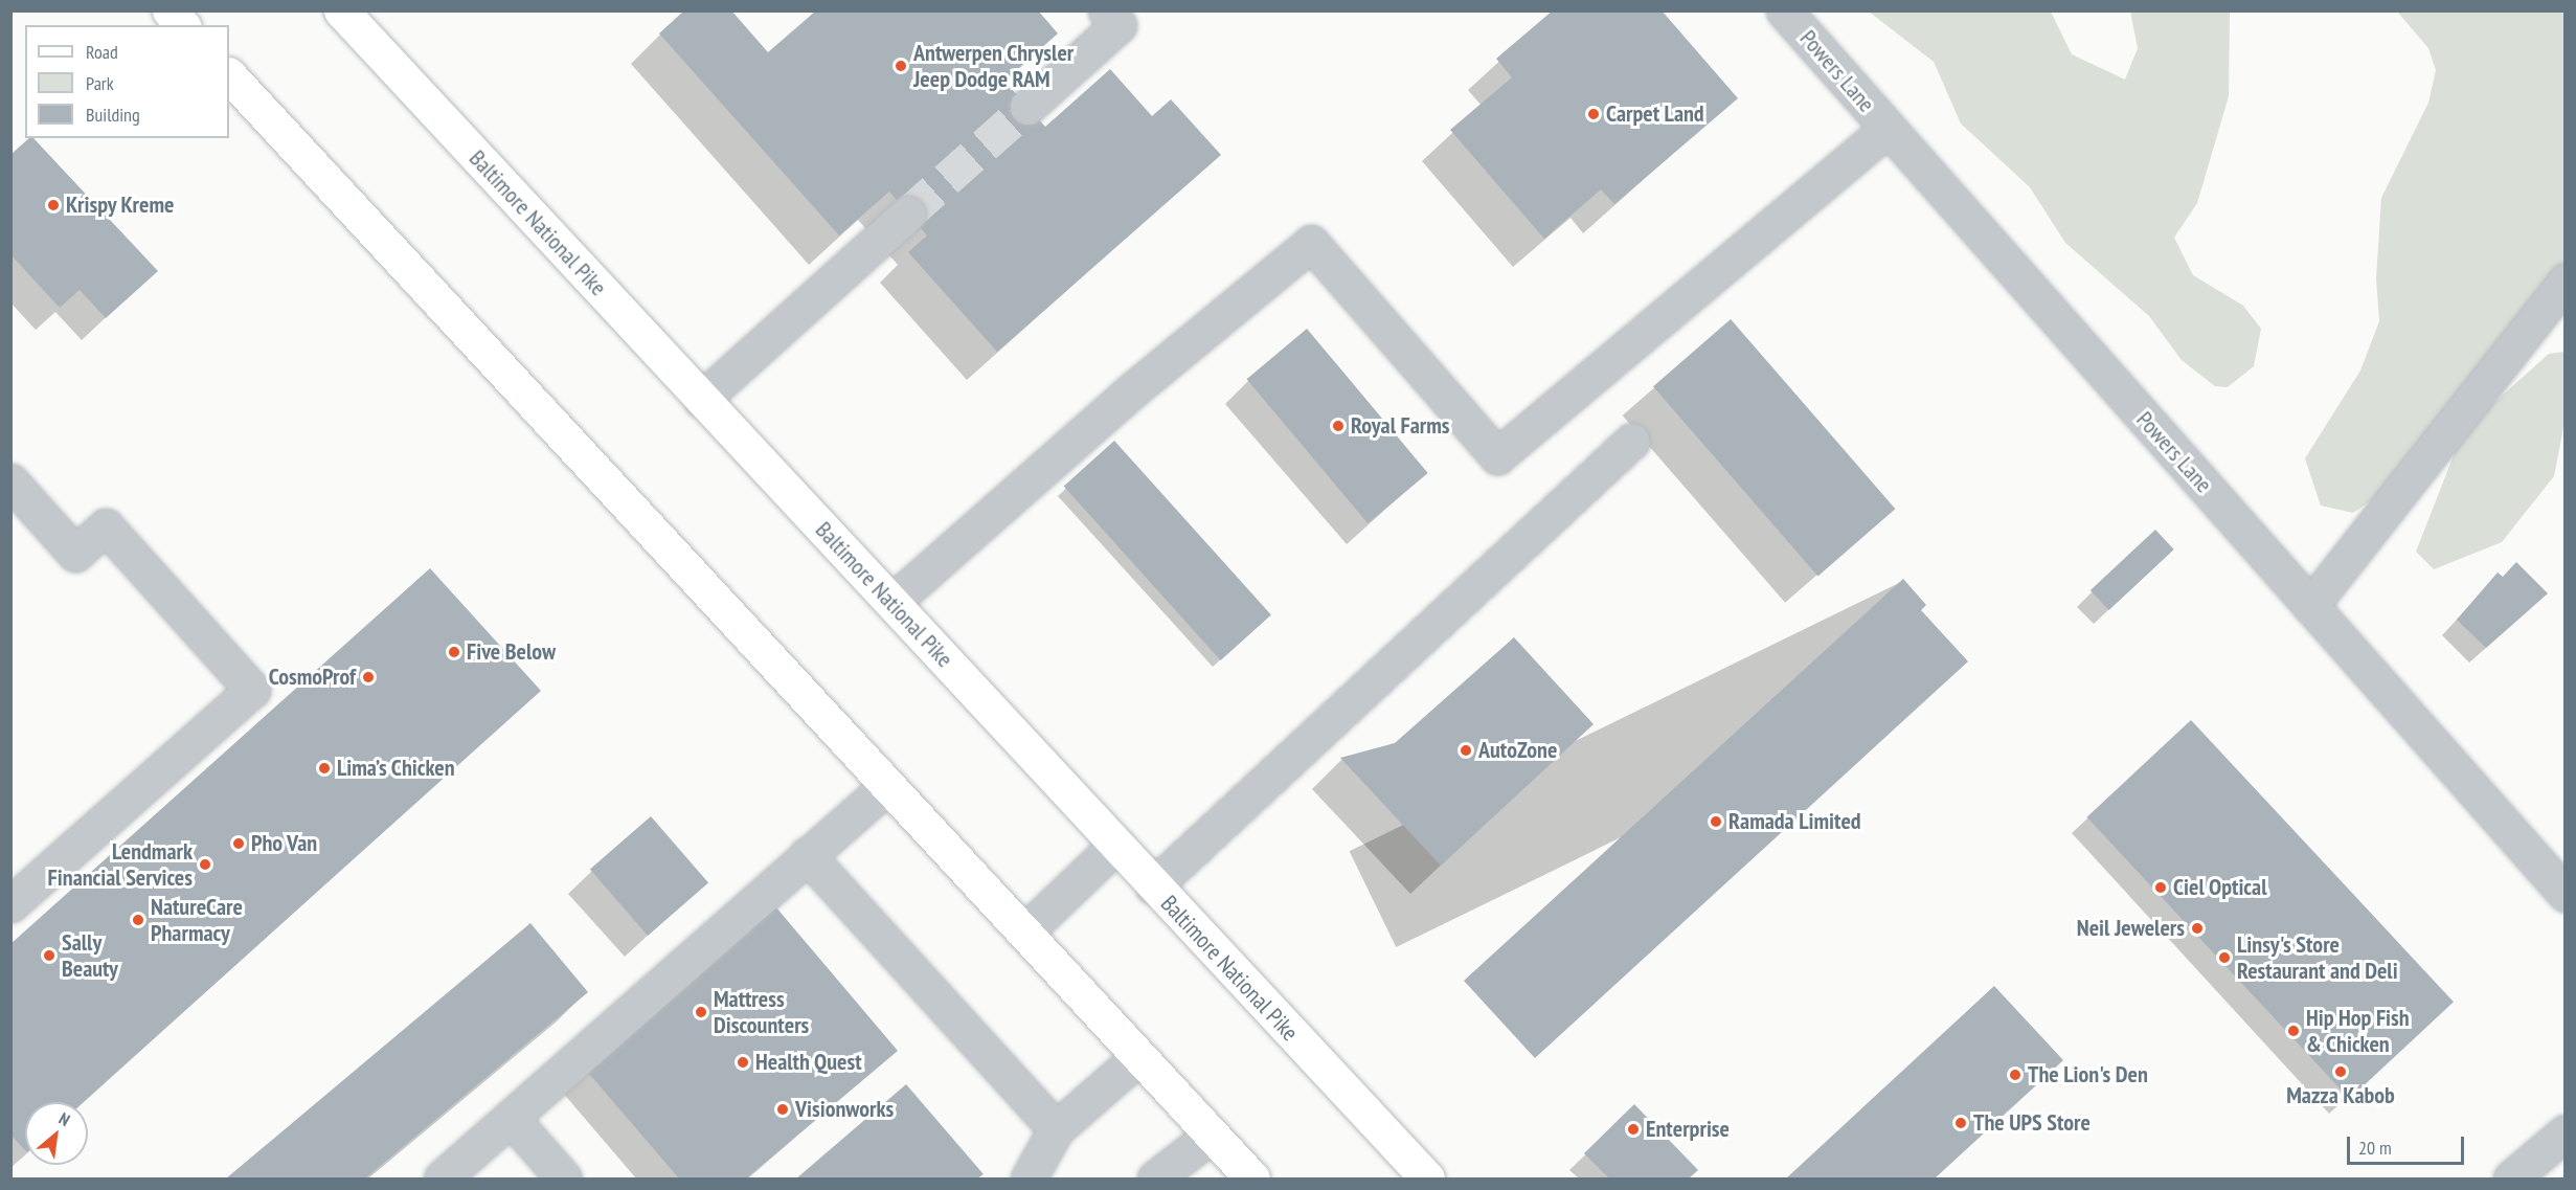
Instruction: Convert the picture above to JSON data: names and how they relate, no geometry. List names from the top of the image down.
{
  "streets": {
    "main road": ["Baltimore National Pike"],
    "street": ["Powers Lane"]
  },
  "places": [
    "Antwerpen Chrysler Jeep Dodge RAM",
    "Carpet Land",
    "Krispy Kreme",
    "Royal Farms",
    "Five Below",
    "CosmoProf",
    "AutoZone",
    "Lima’s Chicken",
    "Ramada Limited",
    "Pho Van",
    "Lendmark Financial Services",
    "Ciel Optical",
    "NatureCare Pharmacy",
    "Neil Jewelers",
    "Sally Beauty",
    "Linsy's Store Restaurant and Deli",
    "Mattress Discounters",
    "Hip Hop Fish & Chicken",
    "Health Quest",
    "Mazza Kabob",
    "The Lion's Den",
    "Visionworks",
    "The UPS Store",
    "Enterprise"
  ],
  "legend": ["Road", "Park", "Building"],
  "scale_bar": "20 m",
  "north": "top right"
}
